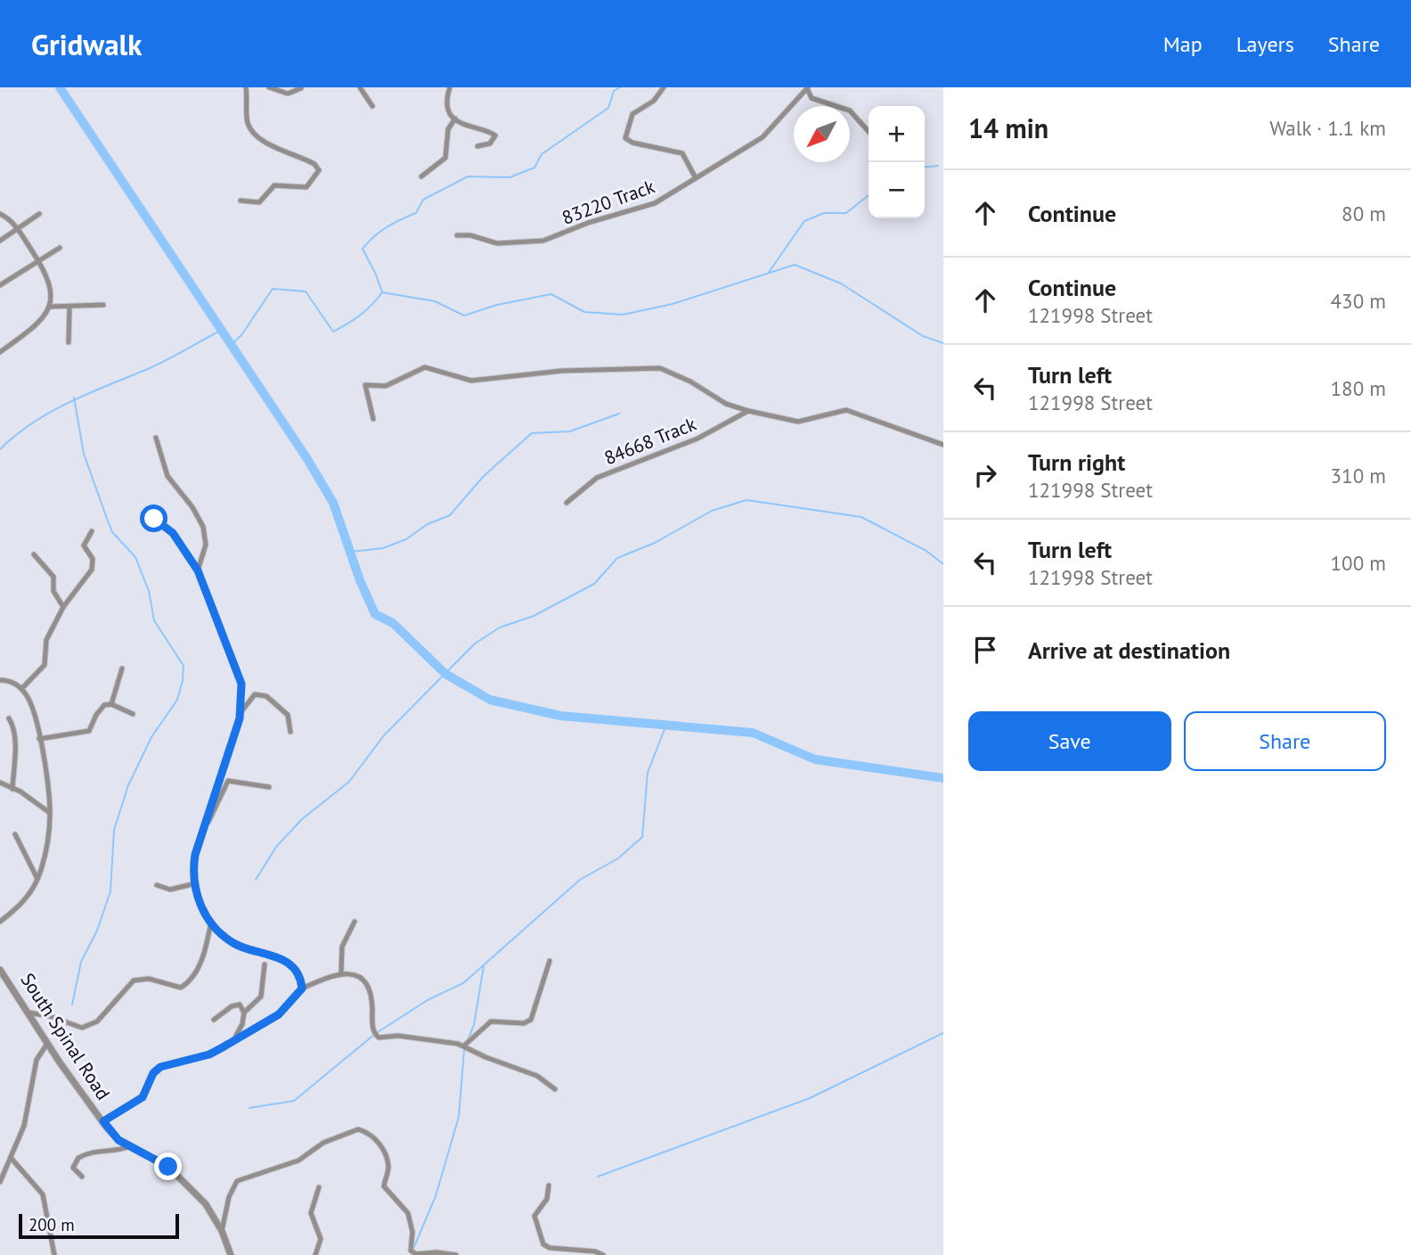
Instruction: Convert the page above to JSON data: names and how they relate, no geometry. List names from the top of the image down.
{
  "streets": {
    "street": ["83220 Track", "84668 Track", "South Spinal Road"]
  },
  "scale_bar": "200 m",
  "north": "bottom left",
  "page": {
    "header": "Gridwalk",
    "nav": ["Map", "Layers", "Share"],
    "heading": ["14 min", "Walk · 1.1 km"],
    "map_buttons": ["+", "−"],
    "list": [
      ["Continue", "80 m"],
      ["Continue", "121998 Street", "430 m"],
      ["Turn left", "121998 Street", "180 m"],
      ["Turn right", "121998 Street", "310 m"],
      ["Turn left", "121998 Street", "100 m"],
      "Arrive at destination"
    ],
    "buttons": ["Save", "Share"],
    "scale": "200 m"
  }
}
